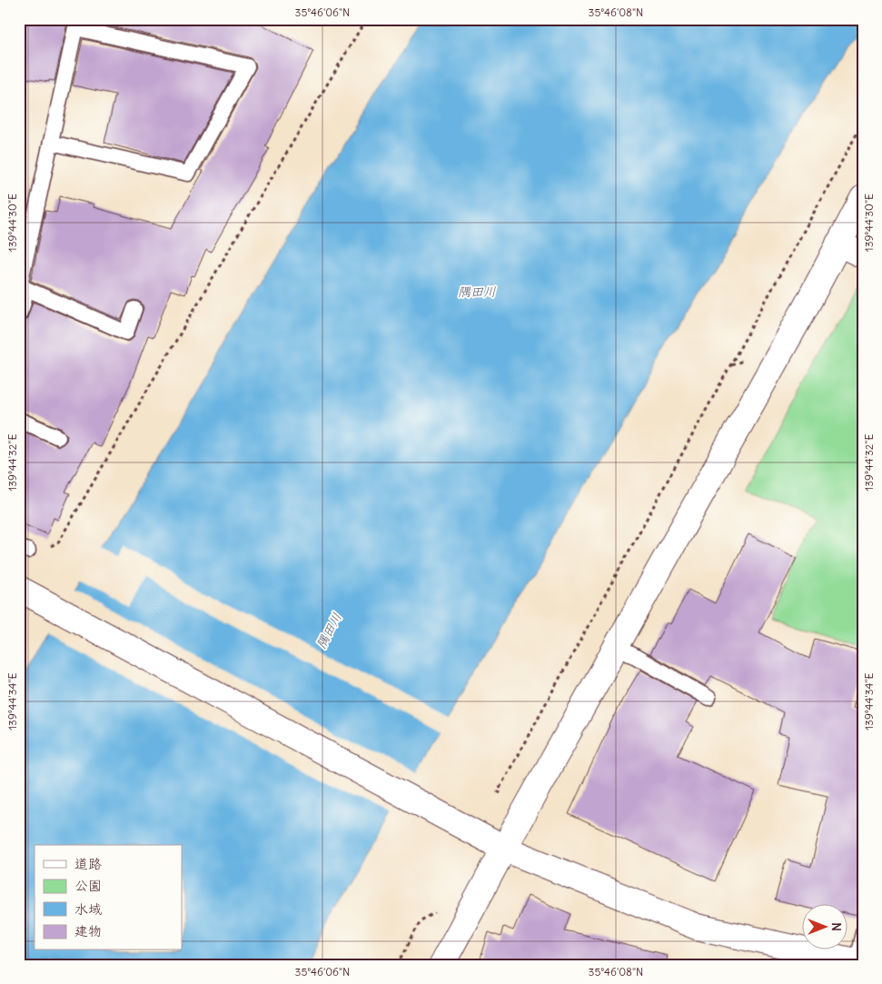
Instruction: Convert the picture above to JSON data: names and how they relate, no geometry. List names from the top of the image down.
{
  "water": ["隅田川"],
  "legend": [
    "道路",
    "公園",
    "水域",
    "建物"
  ],
  "north": "right",
  "coordinates": [
    "35°46'06\"N",
    "35°46'08\"N",
    "139°44'30\"E",
    "139°44'32\"E",
    "139°44'34\"E"
  ]
}
